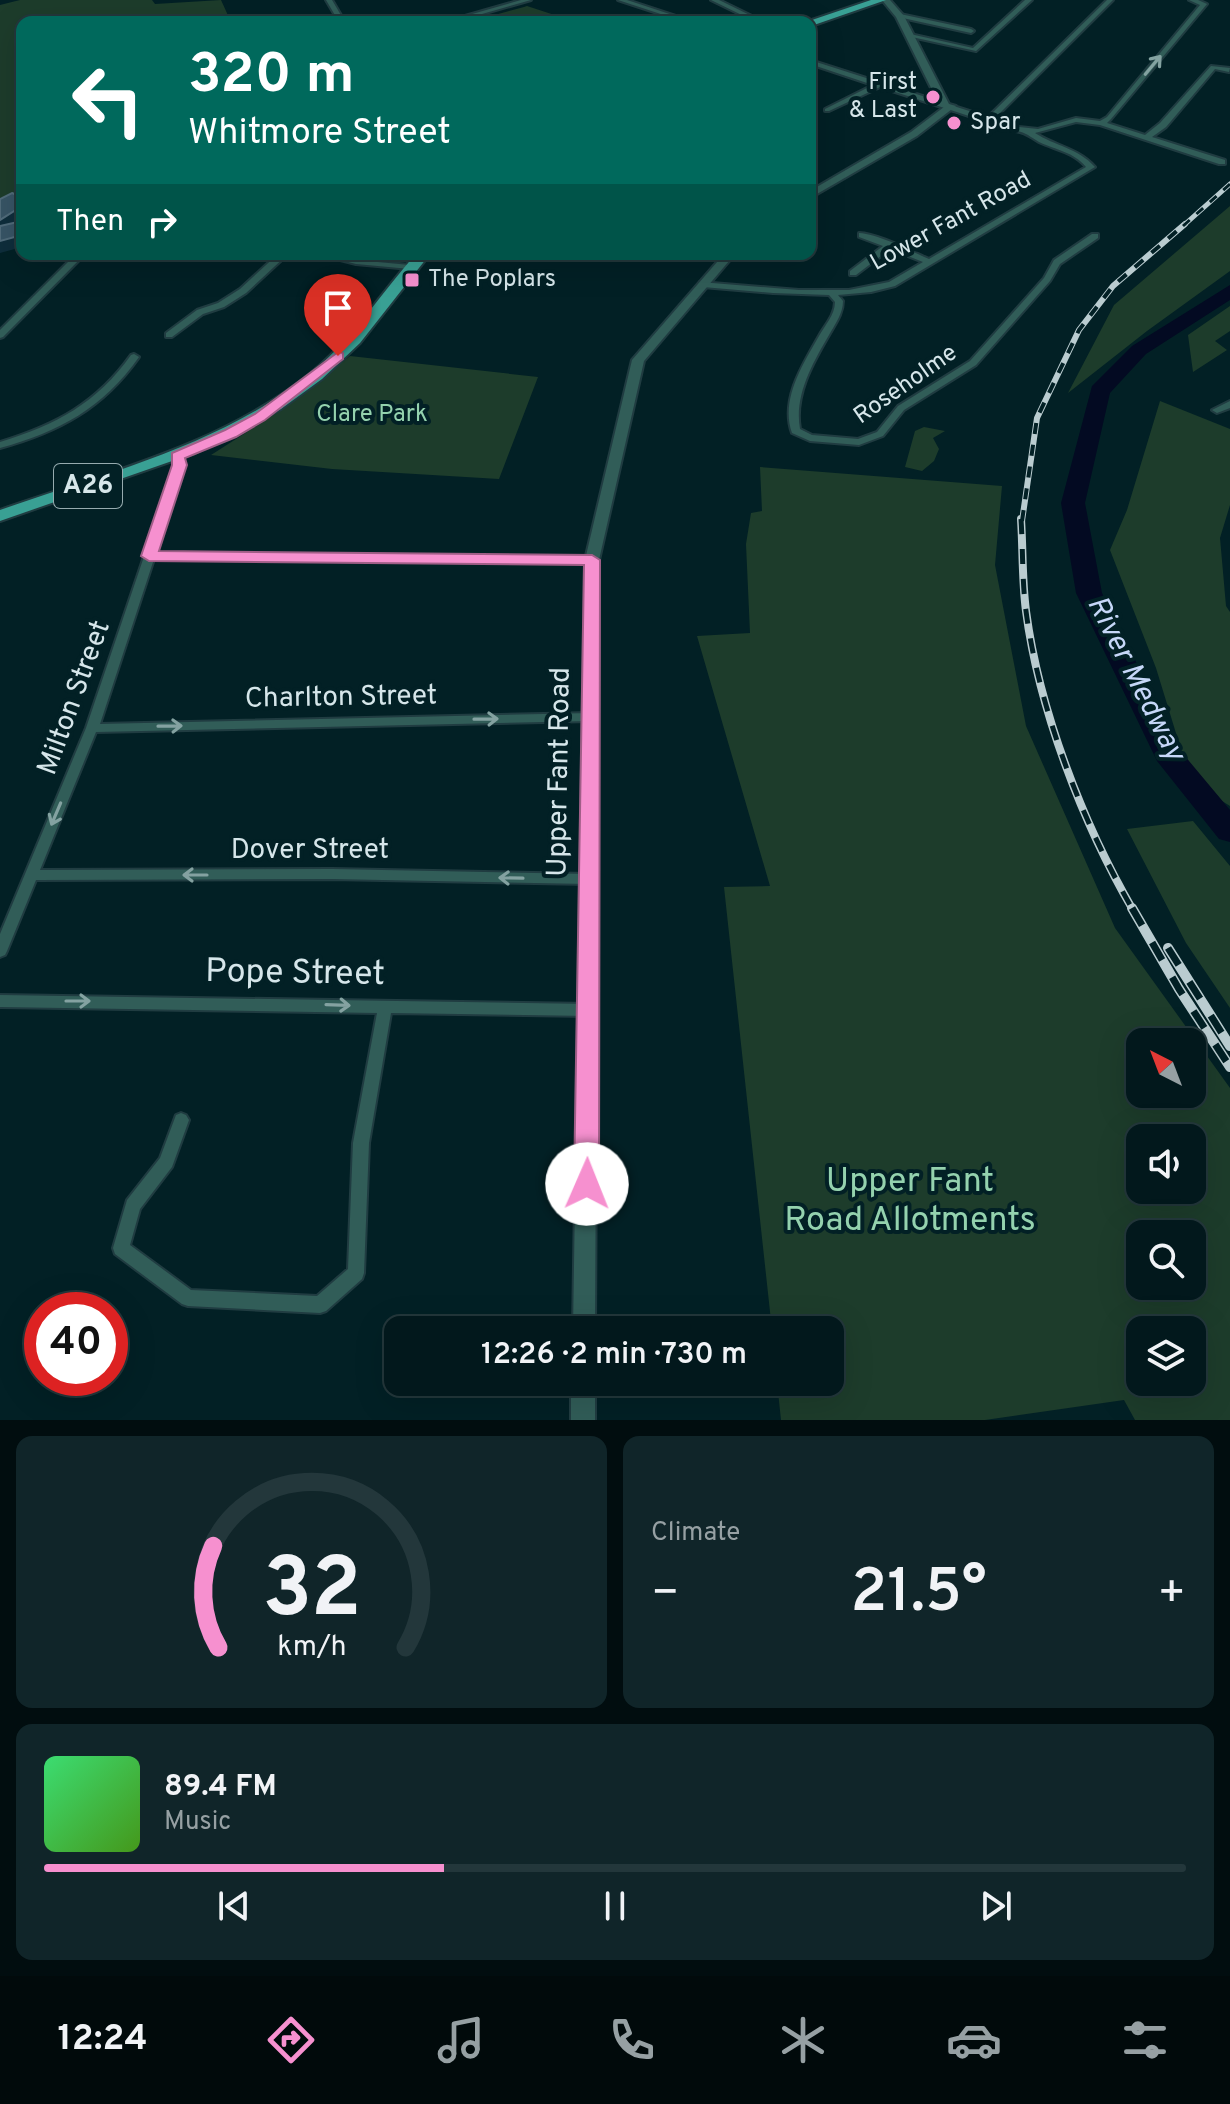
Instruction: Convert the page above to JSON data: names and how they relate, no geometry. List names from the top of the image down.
{
  "streets": {
    "main road": ["A26"],
    "street": [
      "Lower Fant Road",
      "Roseholme",
      "Milton Street",
      "Charlton Street",
      "Upper Fant Road",
      "Dover Street",
      "Pope Street"
    ]
  },
  "crossings": [
    ["Lower Fant Road", "Roseholme"],
    ["Lower Fant Road", "Upper Fant Road"],
    ["A26", "Milton Street"],
    ["Milton Street", "Charlton Street"],
    ["Milton Street", "Dover Street"],
    ["Charlton Street", "Upper Fant Road"],
    ["Upper Fant Road", "Dover Street"],
    ["Upper Fant Road", "Pope Street"]
  ],
  "one_way": ["Charlton Street", "Dover Street", "Pope Street"],
  "water": ["River Medway"],
  "parks": ["Clare Park", "Upper Fant Road Allotments"],
  "places": {
    "other": ["First & Last", "Spar"],
    "transit": ["The Poplars"]
  },
  "north": "top left",
  "page": {
    "turn": ["320 m", "Whitmore Street"],
    "then": "Then",
    "limit": "40",
    "trip": "12:26 · 2 min · 730 m",
    "tile": "Climate",
    "heat": ["−", "21.5°", "+"],
    "song": ["89.4 FM", "Music"],
    "tabs": "12:24",
    "gauge": ["32", "km/h"]
  }
}
